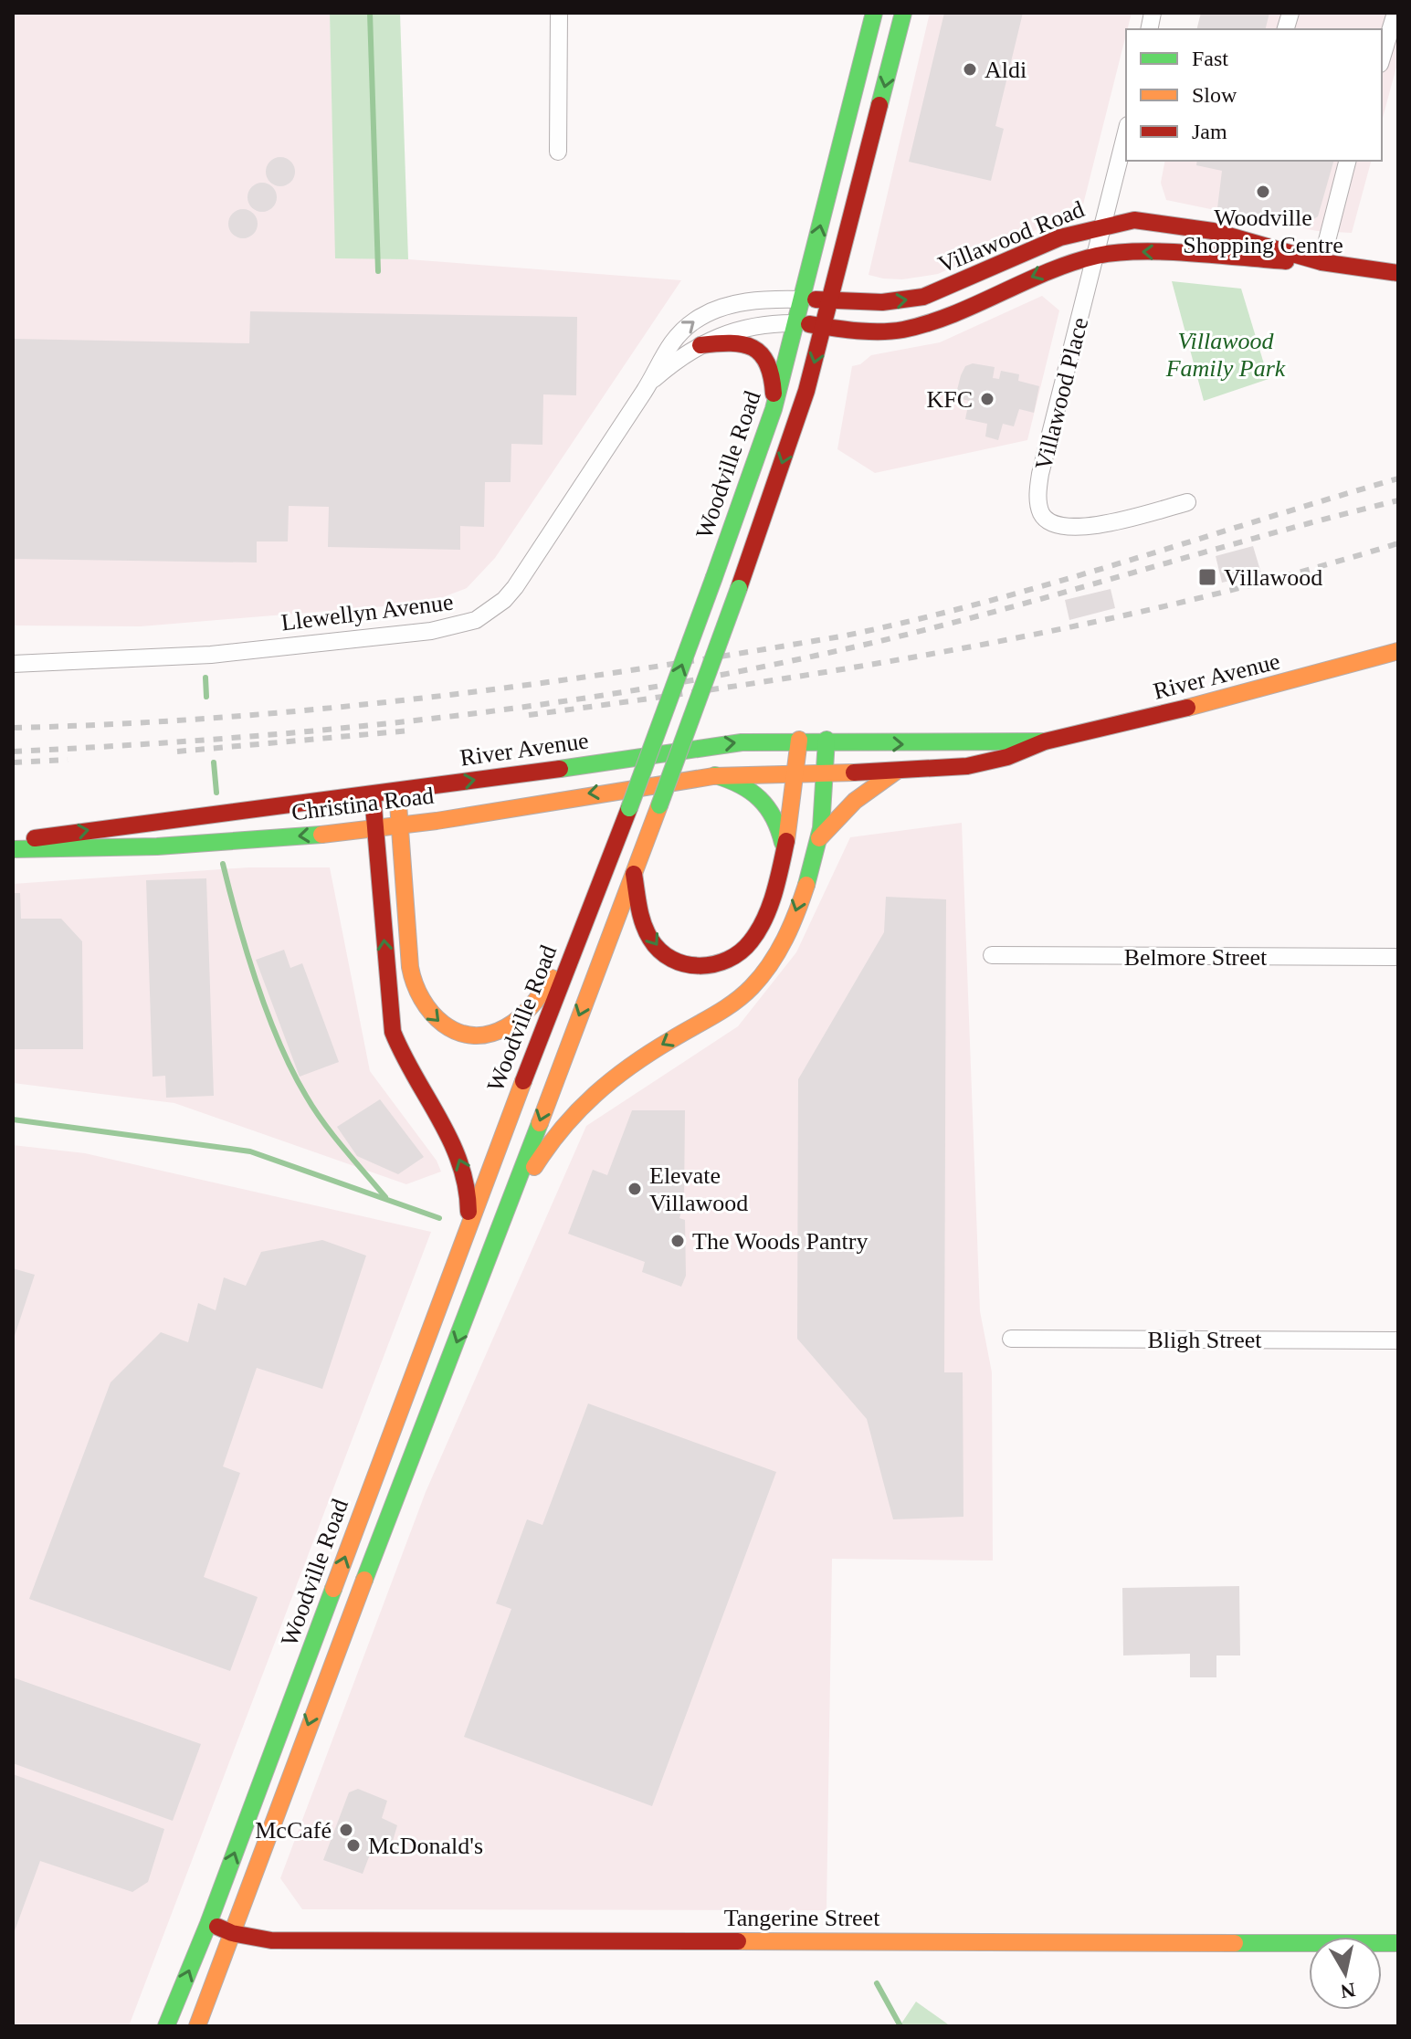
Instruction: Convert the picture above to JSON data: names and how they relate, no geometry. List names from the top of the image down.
{
  "streets": {
    "main road": [
      "Villawood Road",
      "Woodville Road",
      "Llewellyn Avenue",
      "River Avenue",
      "Christina Road",
      "Tangerine Street"
    ],
    "street": ["Villawood Place", "Belmore Street", "Bligh Street"]
  },
  "crossings": [
    ["Villawood Road", "Villawood Place"],
    ["Villawood Road", "Woodville Road"],
    ["Villawood Road", "Llewellyn Avenue"],
    ["Woodville Road", "Llewellyn Avenue"],
    ["Woodville Road", "Tangerine Street"],
    ["River Avenue", "Christina Road"]
  ],
  "one_way": ["Christina Road"],
  "parks": ["Villawood Family Park"],
  "places": {
    "other": [
      "Aldi",
      "Woodville Shopping Centre",
      "KFC",
      "Elevate Villawood",
      "The Woods Pantry",
      "McCafé",
      "McDonald's"
    ],
    "transit": ["Villawood"]
  },
  "legend": ["Fast", "Slow", "Jam"],
  "north": "bottom"
}
